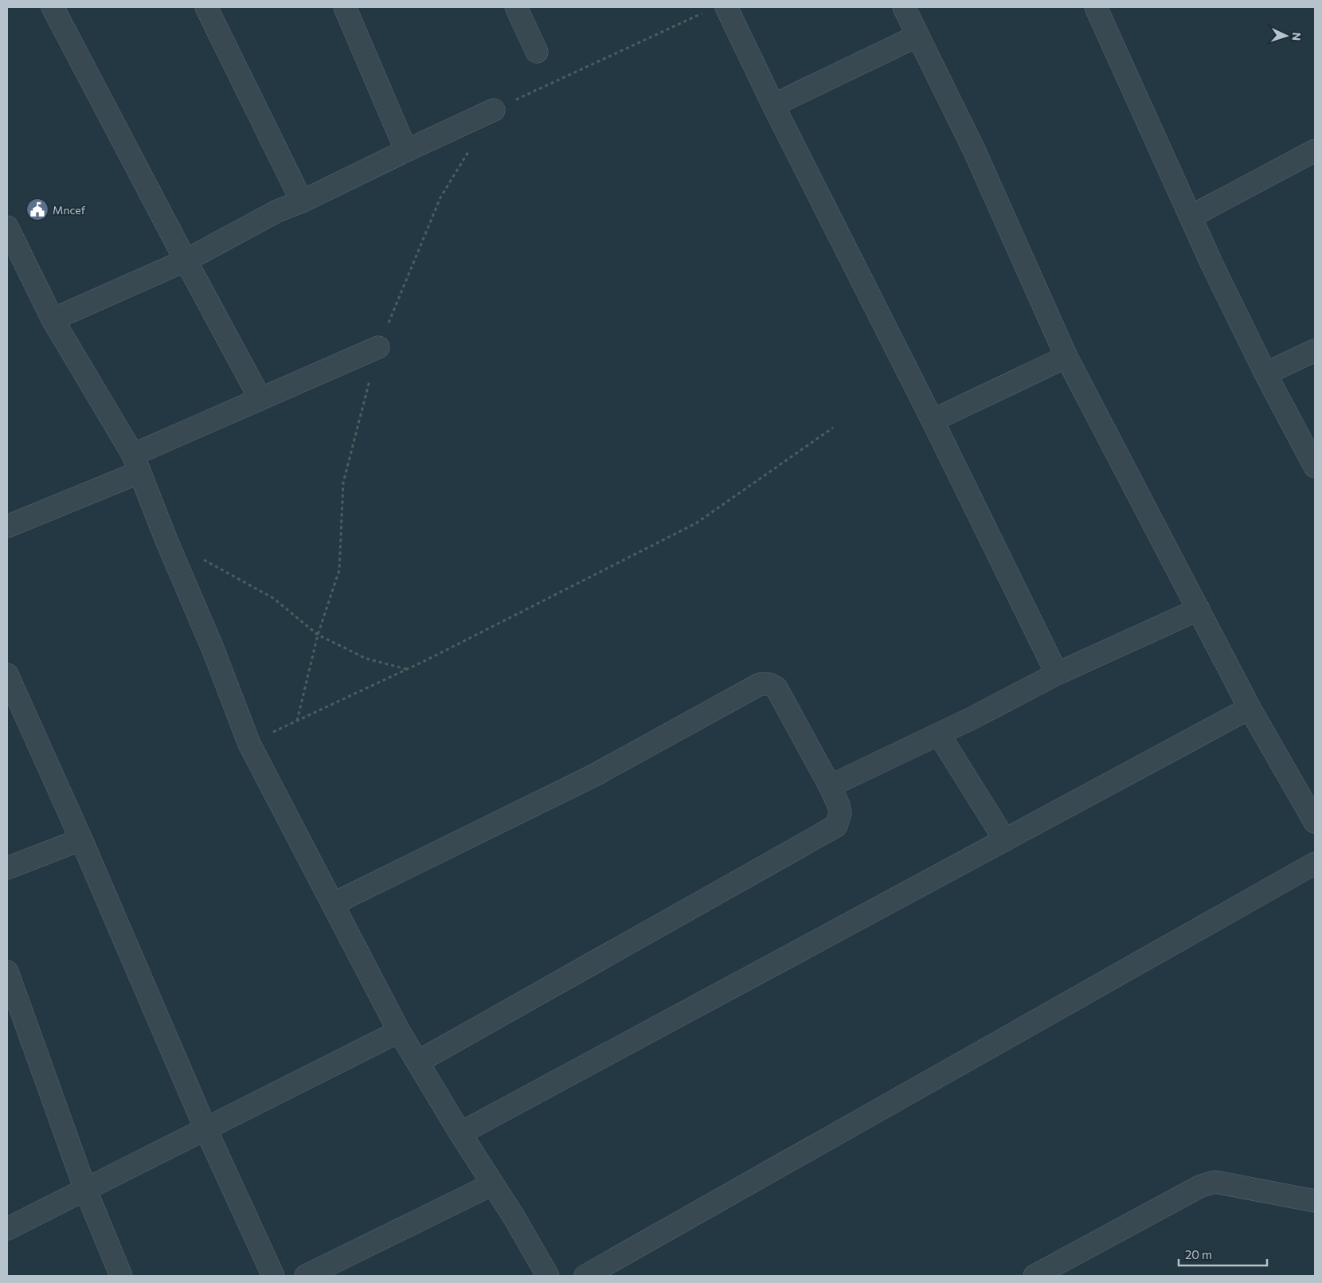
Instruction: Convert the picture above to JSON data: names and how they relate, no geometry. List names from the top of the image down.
{
  "places": {
    "public building": ["Mncef"]
  },
  "scale_bar": "20 m",
  "north": "right"
}
